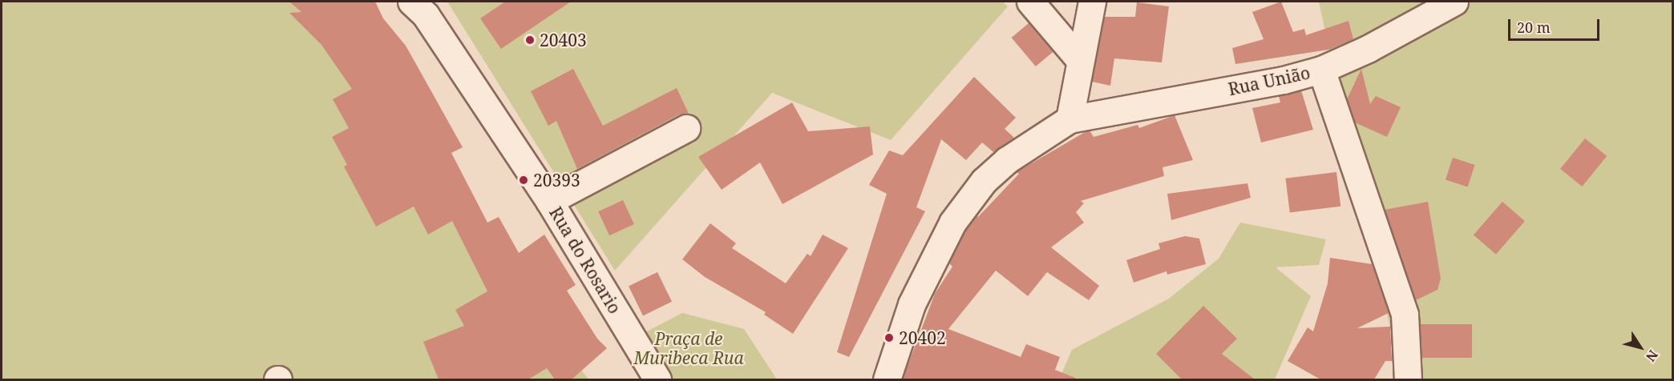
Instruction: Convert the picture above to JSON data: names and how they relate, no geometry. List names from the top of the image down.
{
  "streets": {
    "street": ["Rua União", "Rua do Rosario"]
  },
  "parks": ["Praça de Muribeca Rua"],
  "places": ["20403", "20393", "20402"],
  "scale_bar": "20 m",
  "north": "bottom right"
}
